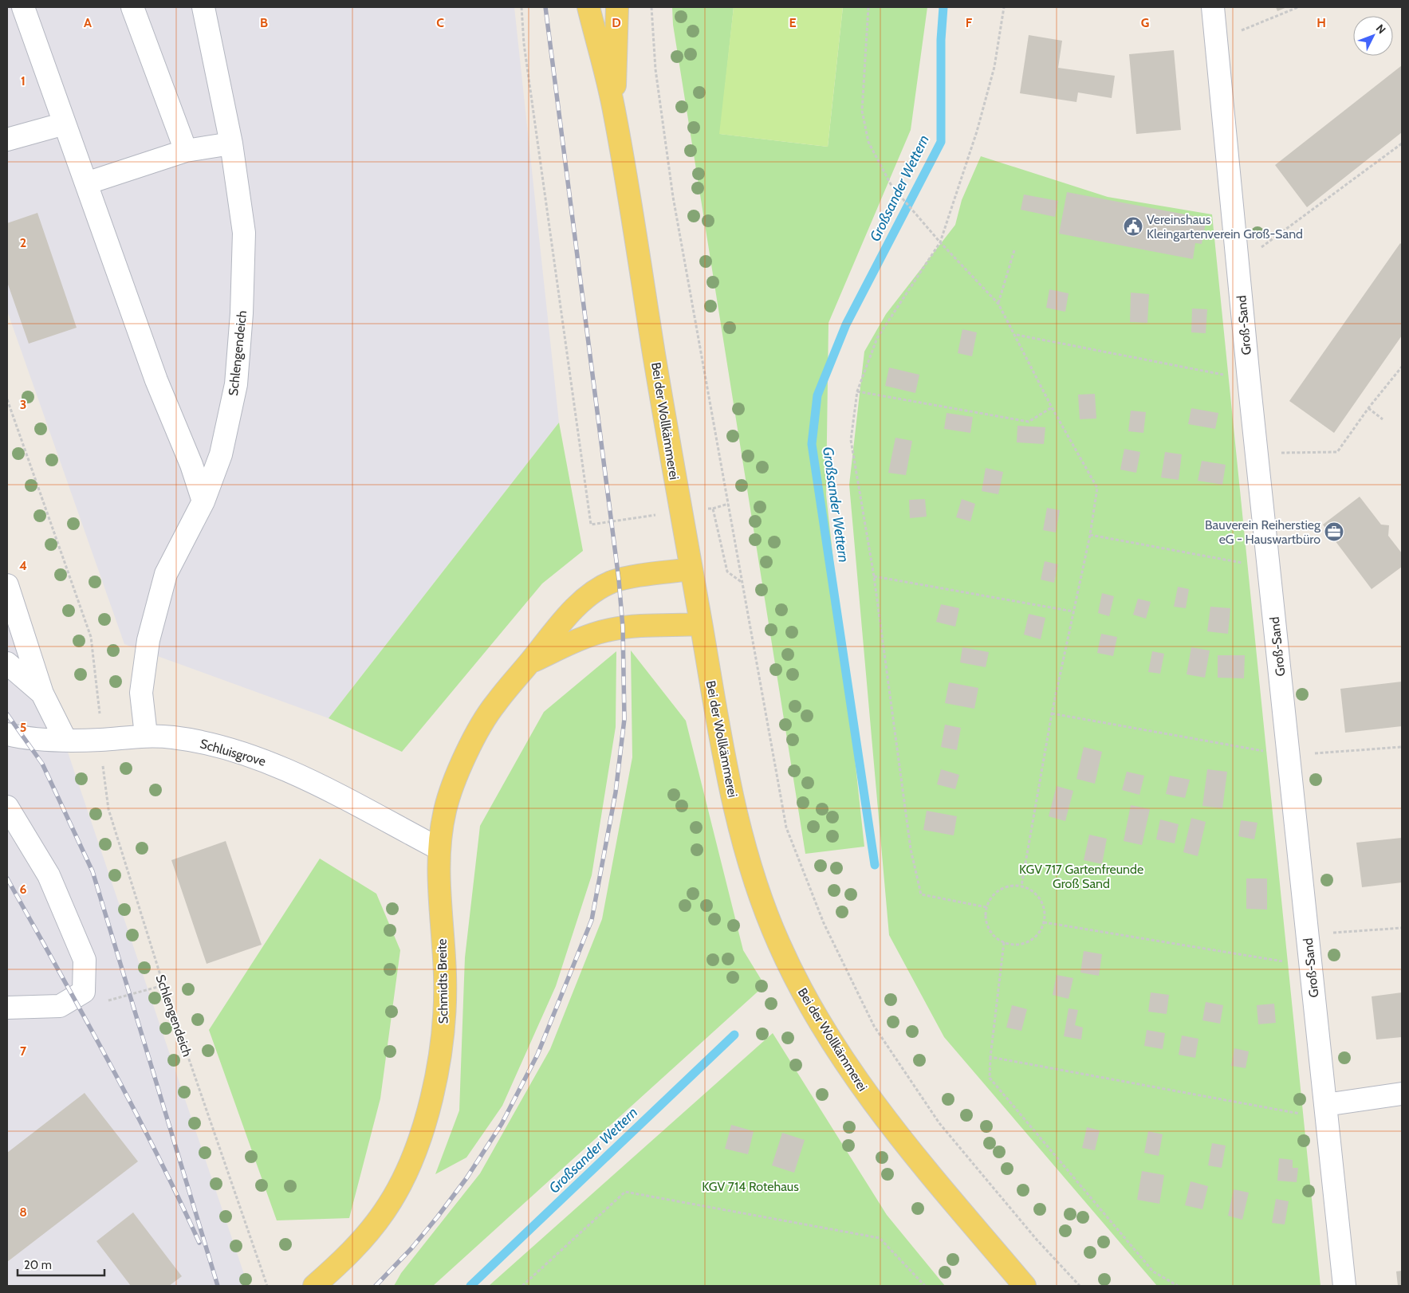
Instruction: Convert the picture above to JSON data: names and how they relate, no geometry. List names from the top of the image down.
{
  "streets": {
    "main road": ["Bei der Wollkämmerei", "Schmidts Breite"],
    "street": ["Groß-Sand", "Schlengendeich", "Schluisgrove"]
  },
  "crossings": [
    ["Schlengendeich", "Schluisgrove"],
    ["Bei der Wollkämmerei", "Schmidts Breite"],
    ["Schluisgrove", "Schmidts Breite"]
  ],
  "water": ["Großsander Wettern"],
  "parks": ["KGV 717 Gartenfreunde Groß Sand", "KGV 714 Rotehaus"],
  "places": {
    "public building": ["Vereinshaus Kleingartenverein Groß-Sand"],
    "office": ["Bauverein Reiherstieg eG - Hauswartbüro"]
  },
  "scale_bar": "20 m",
  "north": "top right",
  "grid": {
    "columns": [
      "A",
      "B",
      "C",
      "D",
      "E",
      "F",
      "G",
      "H"
    ],
    "rows": [
      "1",
      "2",
      "3",
      "4",
      "5",
      "6",
      "7",
      "8"
    ]
  }
}
